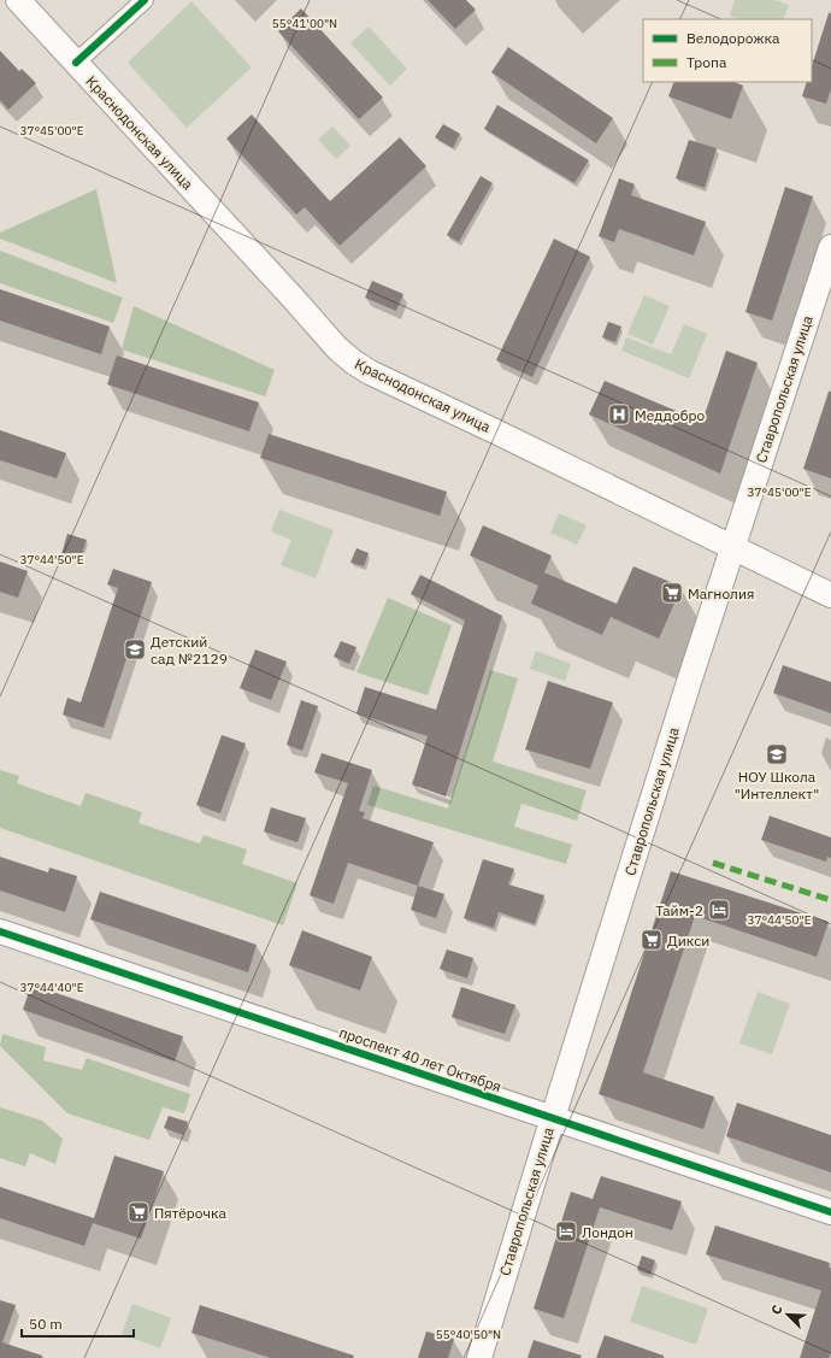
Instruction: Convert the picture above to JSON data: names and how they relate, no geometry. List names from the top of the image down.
{
  "streets": {
    "main road": ["Краснодонская улица", "Ставропольская улица", "проспект 40 лет Октября"]
  },
  "crossings": [
    ["Краснодонская улица", "Ставропольская улица"],
    ["Ставропольская улица", "проспект 40 лет Октября"]
  ],
  "places": {
    "hospital": ["Меддобро"],
    "supermarket": ["Магнолия", "Дикси", "Пятёрочка"],
    "school or university": ["Детский сад №2129", "НОУ Школа \"Интеллект\""],
    "hotel": ["Тайм-2", "Лондон"]
  },
  "legend": ["Велодорожка", "Тропа"],
  "scale_bar": "50 m",
  "north": "top left",
  "coordinates": [
    "55°41'00\"N",
    "37°45'00\"E",
    "37°44'50\"E",
    "37°44'40\"E",
    "55°40'50\"N"
  ]
}
